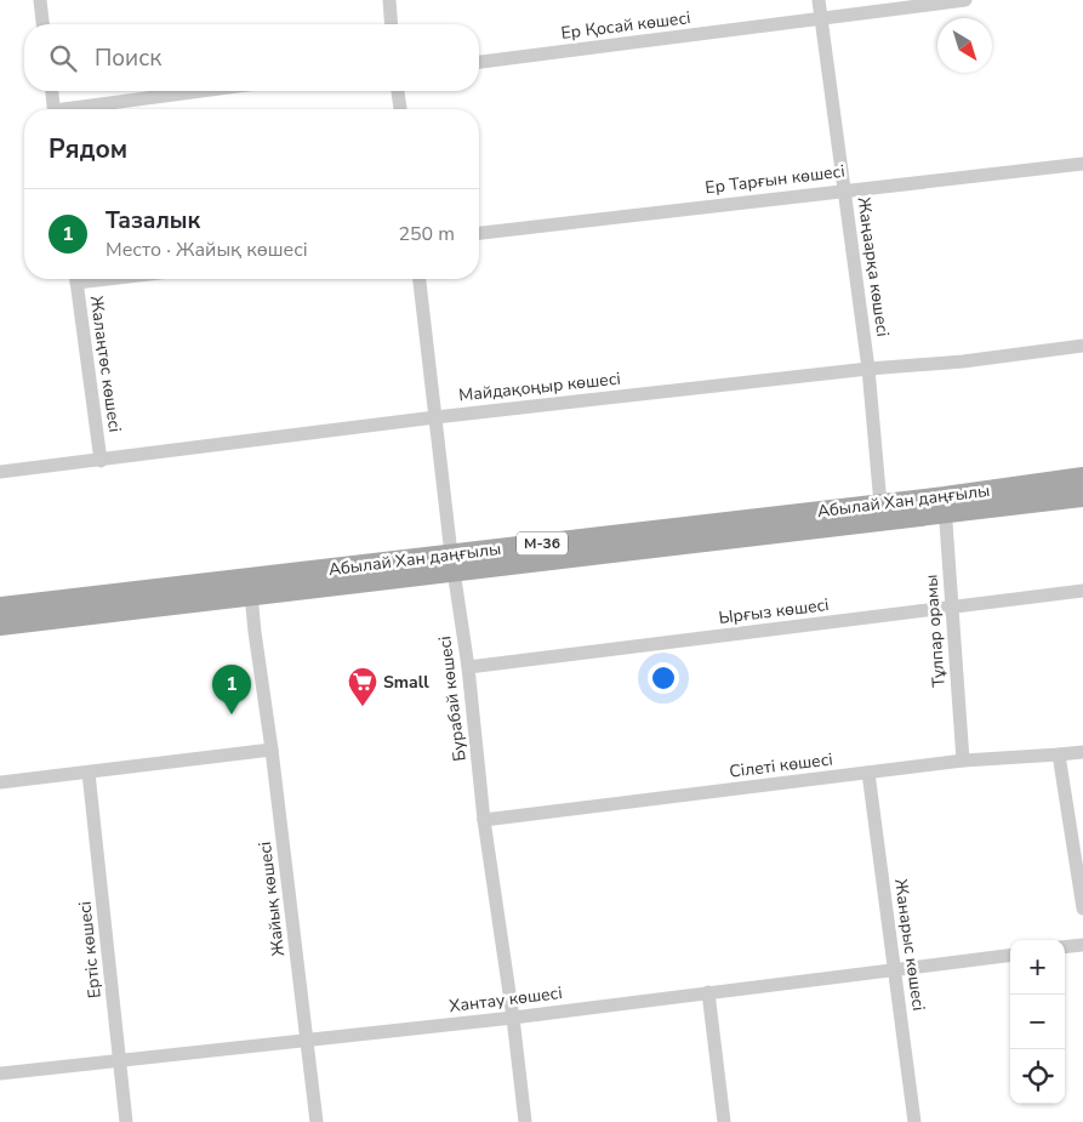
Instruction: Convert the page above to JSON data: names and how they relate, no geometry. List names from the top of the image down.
{
  "streets": {
    "main road": ["Абылай Хан даңғылы", "M-36"],
    "street": [
      "Ер Қосай көшесі",
      "Ер Тарғын көшесі",
      "Жаңаарқа көшесі",
      "Жалаңтөс көшесі",
      "Майдақоңыр көшесі",
      "Ырғыз көшесі",
      "Тұлпар орамы",
      "Бурабай көшесі",
      "Сілеті көшесі",
      "Жайық көшесі",
      "Жанарыс көшесі",
      "Ертіс көшесі",
      "Хантау көшесі"
    ]
  },
  "crossings": [
    ["Ер Қосай көшесі", "Жаңаарқа көшесі"],
    ["Ер Тарғын көшесі", "Жаңаарқа көшесі"],
    ["Жаңаарқа көшесі", "Майдақоңыр көшесі"],
    ["Жаңаарқа көшесі", "Абылай Хан даңғылы"],
    ["Жалаңтөс көшесі", "Майдақоңыр көшесі"],
    ["Майдақоңыр көшесі", "Бурабай көшесі"],
    ["Абылай Хан даңғылы", "Тұлпар орамы"],
    ["Абылай Хан даңғылы", "Бурабай көшесі"],
    ["Абылай Хан даңғылы", "Жайық көшесі"],
    ["Ырғыз көшесі", "Тұлпар орамы"],
    ["Ырғыз көшесі", "Бурабай көшесі"],
    ["Тұлпар орамы", "Сілеті көшесі"],
    ["Бурабай көшесі", "Сілеті көшесі"],
    ["Бурабай көшесі", "Хантау көшесі"],
    ["Сілеті көшесі", "Жанарыс көшесі"],
    ["Жайық көшесі", "Хантау көшесі"],
    ["Жанарыс көшесі", "Хантау көшесі"],
    ["Ертіс көшесі", "Хантау көшесі"]
  ],
  "places": {
    "supermarket": ["Small"]
  },
  "north": "bottom right",
  "page": {
    "search": "Поиск",
    "heading": "Рядом",
    "list": [
      {
        "mark": "1",
        "name": "Тазалык",
        "note": "Место · Жайық көшесі",
        "value": "250 m"
      }
    ],
    "pins": "1",
    "map_buttons": ["+", "−"]
  }
}
